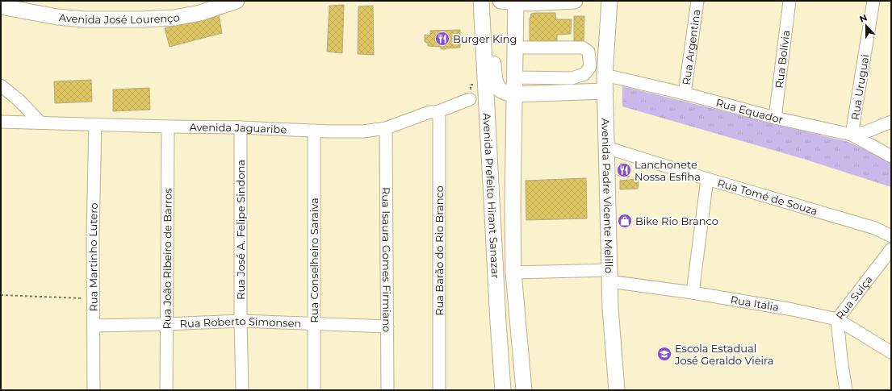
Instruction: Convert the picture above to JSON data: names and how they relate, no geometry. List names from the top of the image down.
{
  "streets": {
    "main road": ["Avenida José Lourenço", "Avenida Prefeito Hirant Sanazar", "Avenida Padre Vicente Melillo"],
    "street": [
      "Rua Argentina",
      "Rua Bolívia",
      "Rua Uruguai",
      "Rua Equador",
      "Avenida Jaguaribe",
      "Rua Tomé de Souza",
      "Rua José A. Felipe Sindona",
      "Rua Barão do Rio Branco",
      "Rua Martinho Lutero",
      "Rua João Ribeiro de Barros",
      "Rua Isaura Gomes Firmiano",
      "Rua Conselheiro Saraiva",
      "Rua Suiça",
      "Rua Itália",
      "Rua Roberto Simonsen"
    ]
  },
  "crossings": [
    ["Rua Argentina", "Rua Equador"],
    ["Rua Bolívia", "Rua Equador"],
    ["Rua Uruguai", "Rua Equador"],
    ["Rua Equador", "Avenida Padre Vicente Melillo"],
    ["Avenida Jaguaribe", "Rua José A. Felipe Sindona"],
    ["Avenida Jaguaribe", "Rua Barão do Rio Branco"],
    ["Avenida Jaguaribe", "Rua Martinho Lutero"],
    ["Avenida Jaguaribe", "Rua João Ribeiro de Barros"],
    ["Avenida Jaguaribe", "Rua Isaura Gomes Firmiano"],
    ["Avenida Jaguaribe", "Rua Conselheiro Saraiva"],
    ["Avenida Prefeito Hirant Sanazar", "Rua Itália"],
    ["Avenida Padre Vicente Melillo", "Rua Tomé de Souza"],
    ["Avenida Padre Vicente Melillo", "Rua Itália"],
    ["Rua José A. Felipe Sindona", "Rua Roberto Simonsen"],
    ["Rua Martinho Lutero", "Rua Roberto Simonsen"],
    ["Rua João Ribeiro de Barros", "Rua Roberto Simonsen"],
    ["Rua Isaura Gomes Firmiano", "Rua Roberto Simonsen"],
    ["Rua Conselheiro Saraiva", "Rua Roberto Simonsen"],
    ["Rua Suiça", "Rua Itália"]
  ],
  "places": {
    "restaurant": ["Burger King", "Lanchonete Nossa Esfiha"],
    "shop": ["Bike Rio Branco"],
    "school or university": ["Escola Estadual José Geraldo Vieira"]
  },
  "north": "top"
}
